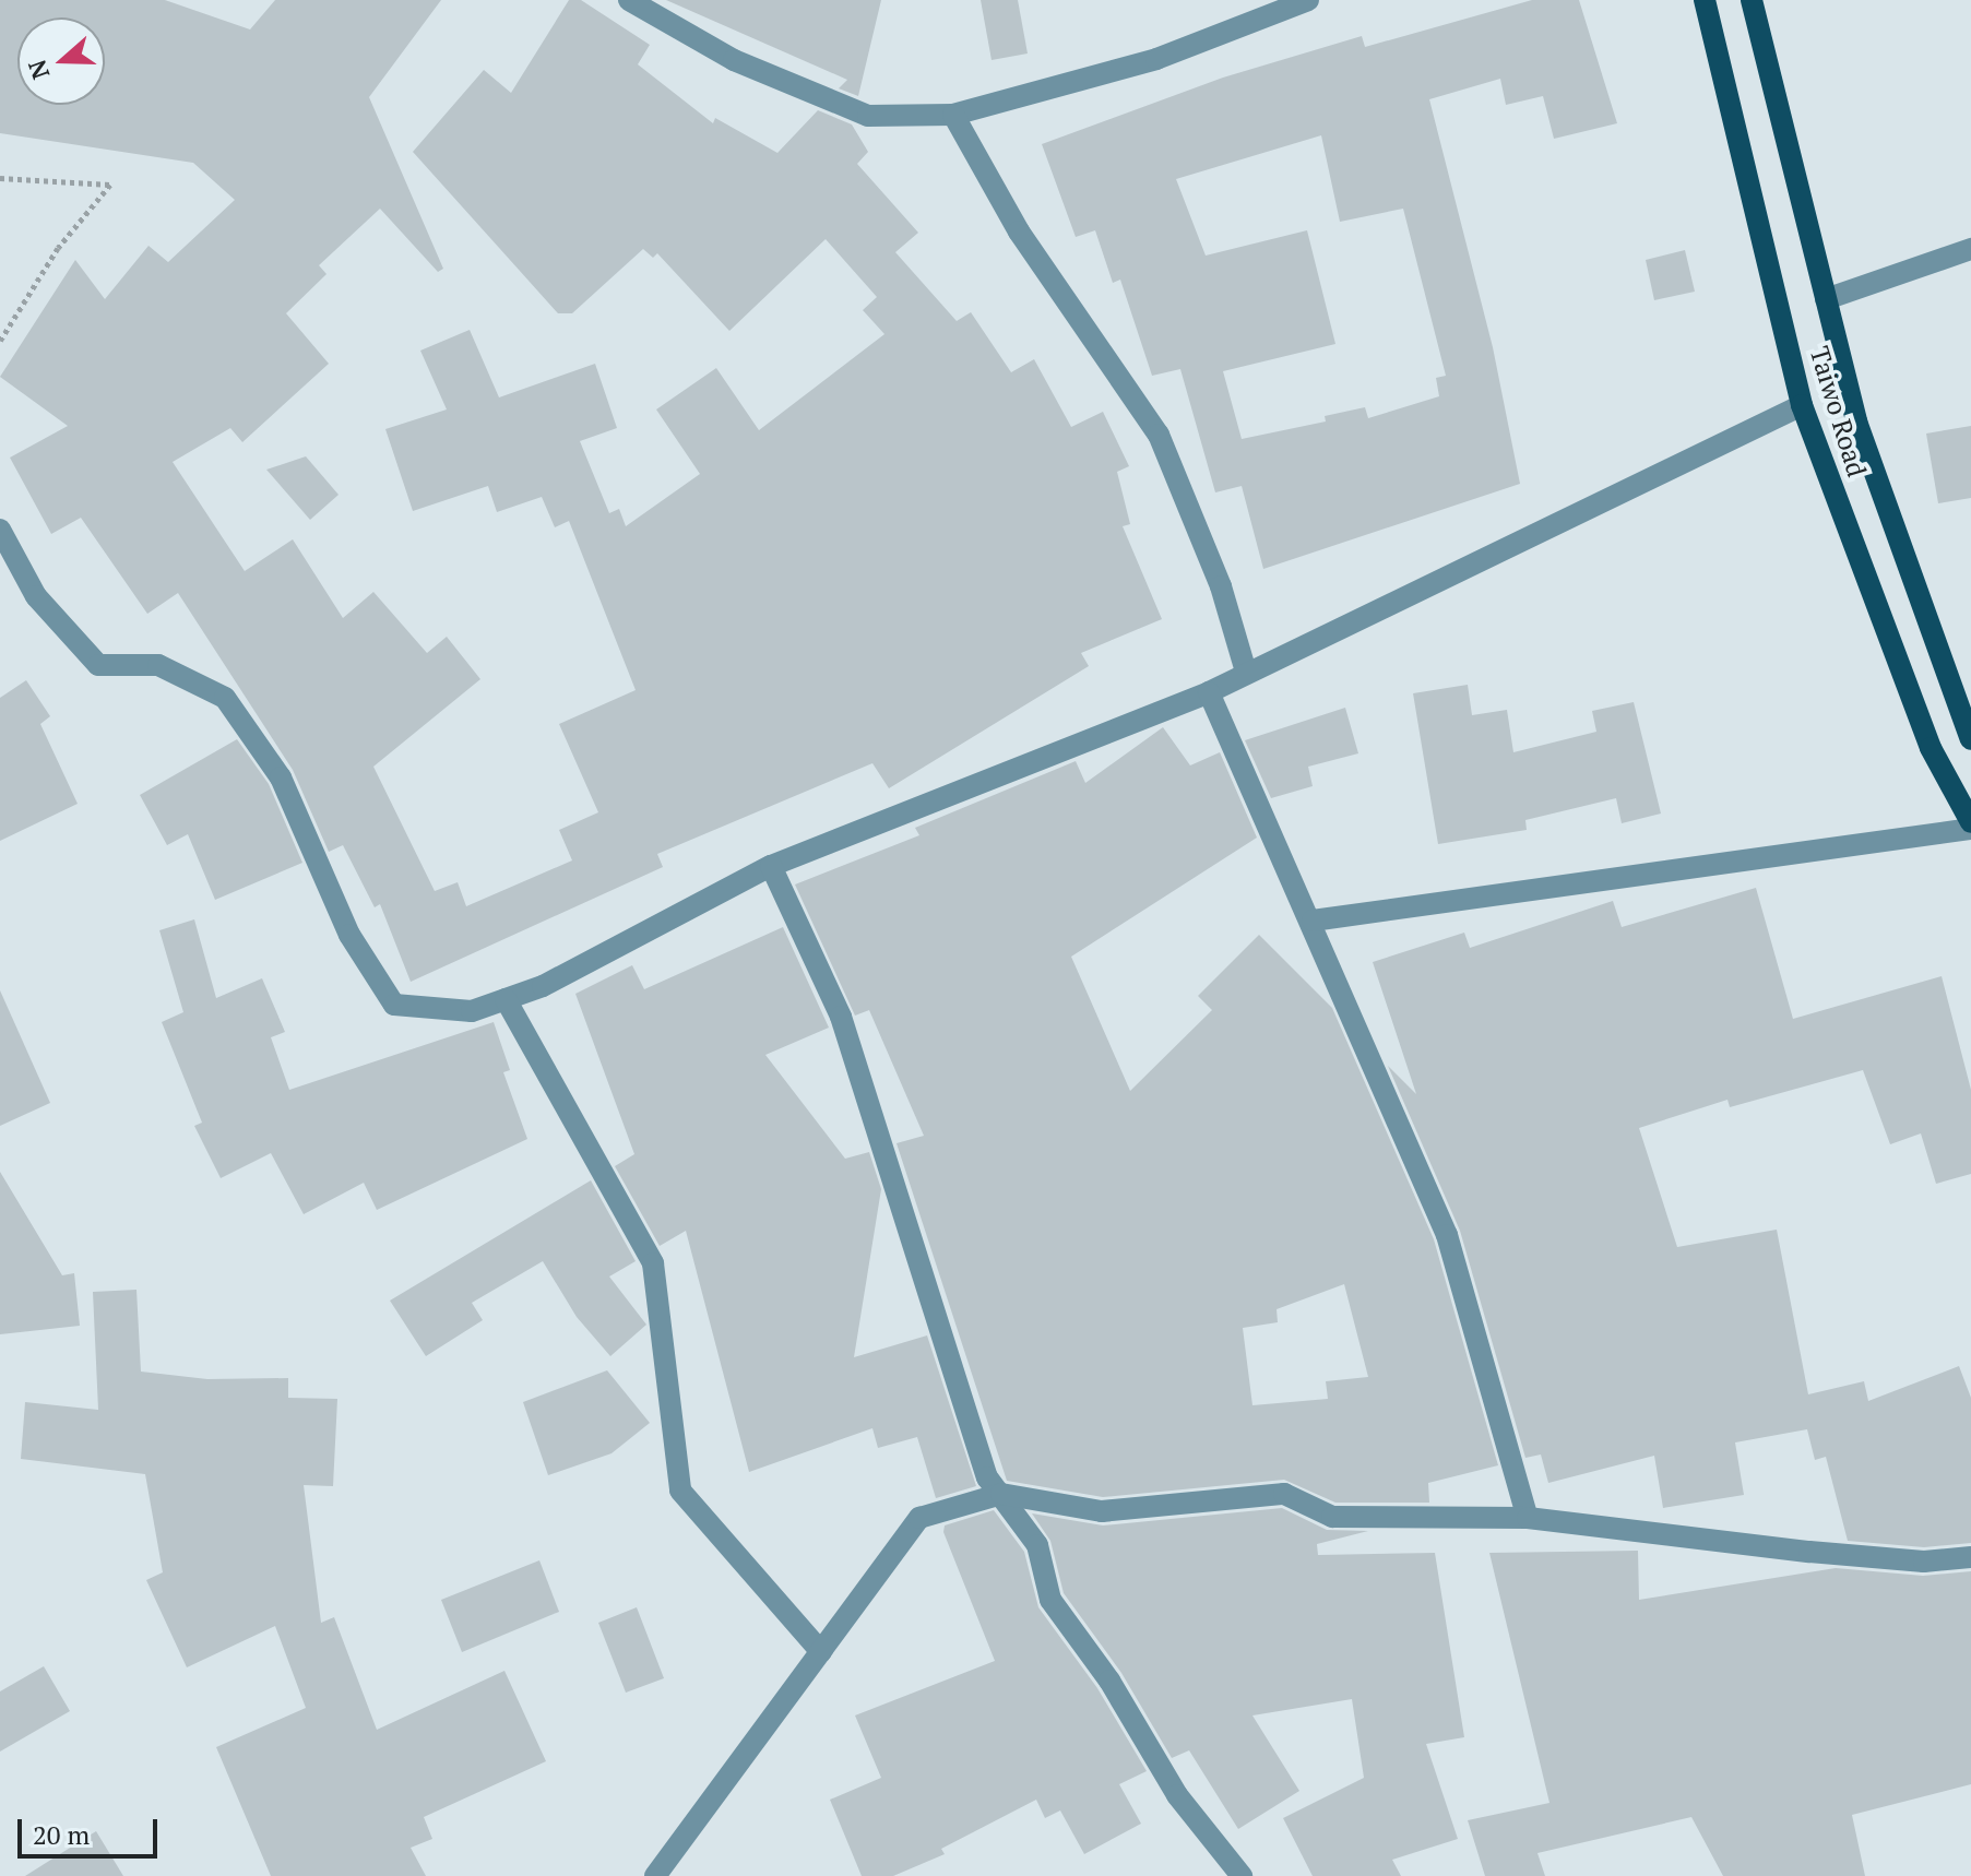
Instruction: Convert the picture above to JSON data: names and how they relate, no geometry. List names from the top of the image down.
{
  "streets": {
    "main road": ["Taiwo Road"]
  },
  "scale_bar": "20 m",
  "north": "left"
}
